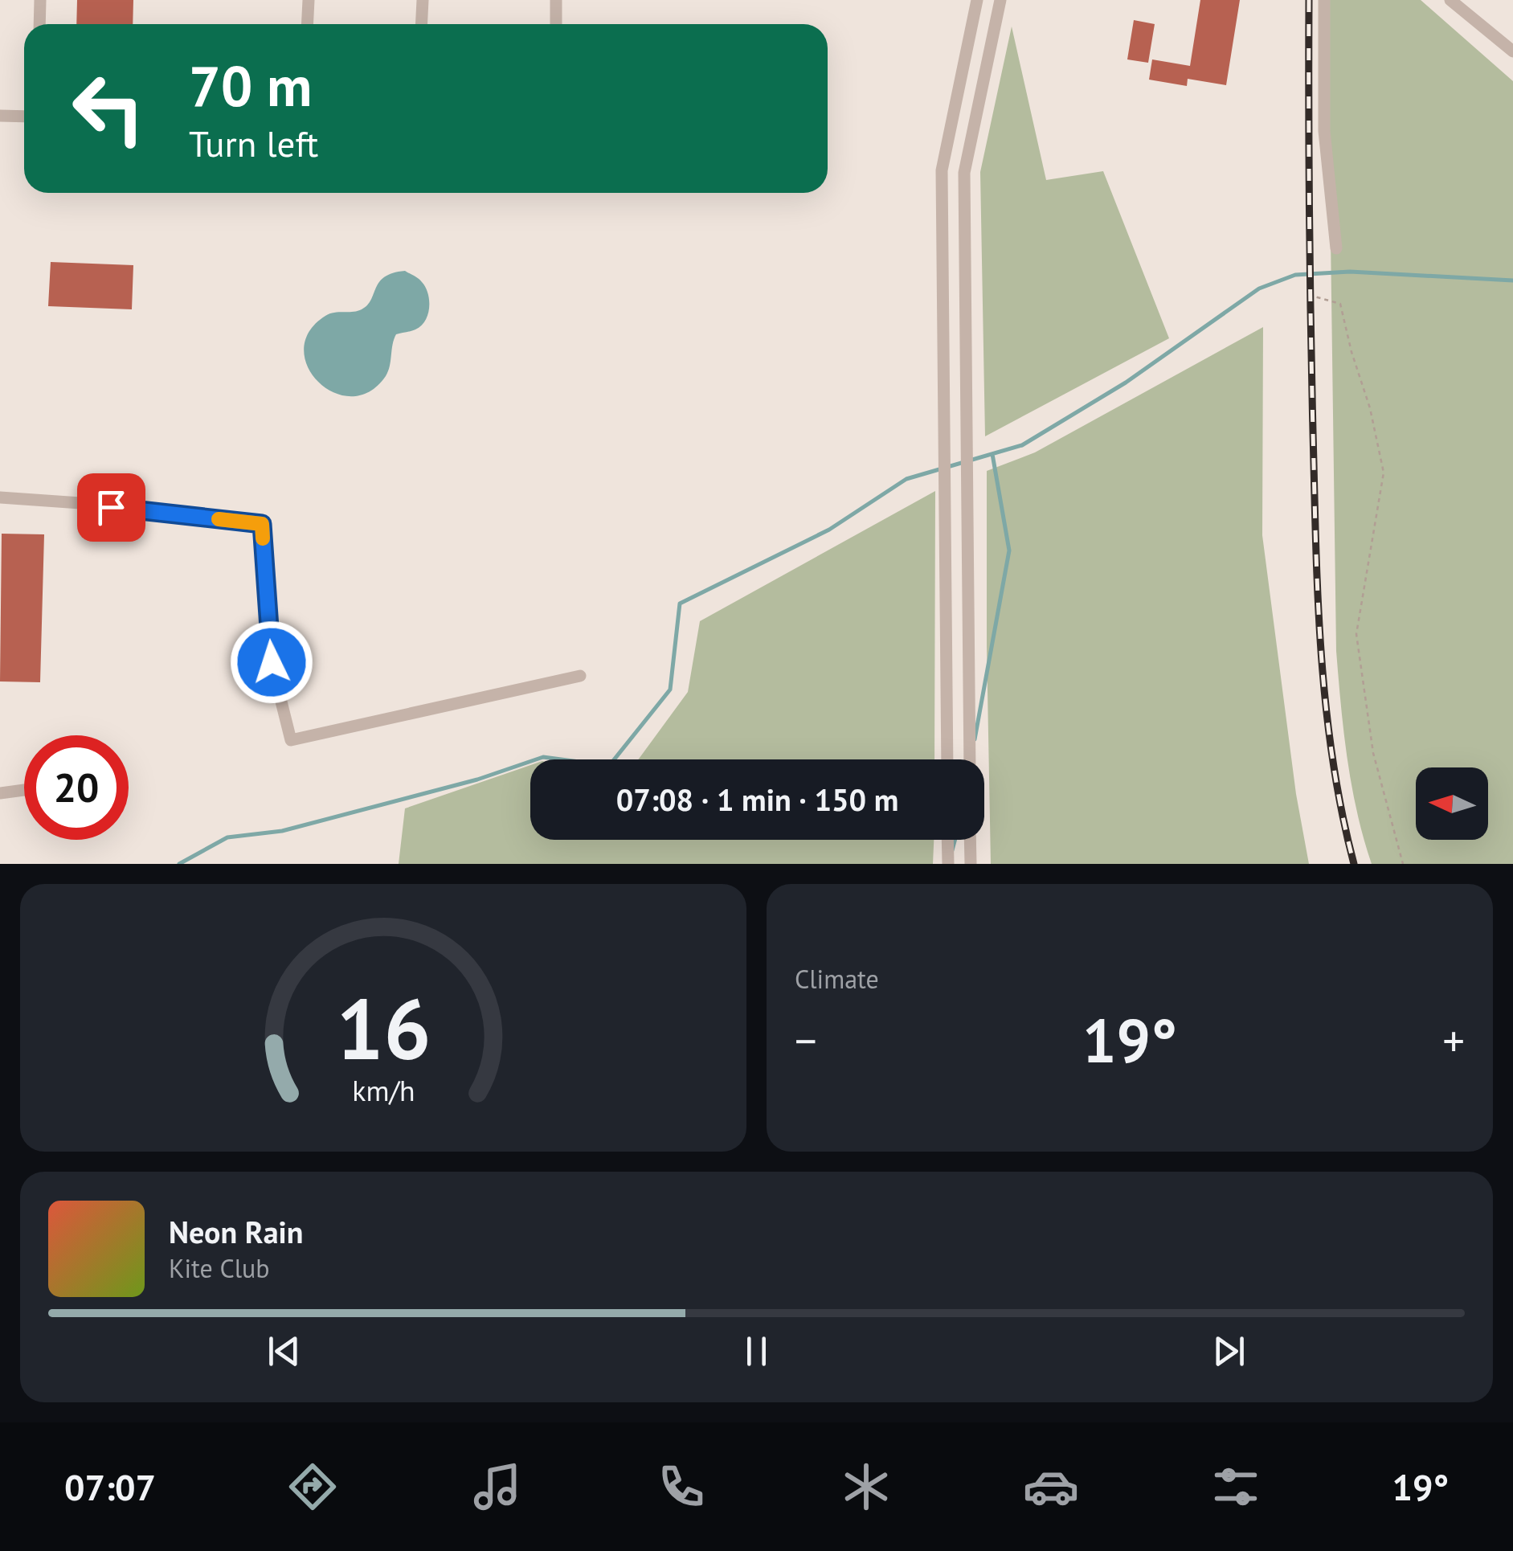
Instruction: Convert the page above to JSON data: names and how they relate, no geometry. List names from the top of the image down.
{
  "north": "left",
  "page": {
    "turn": ["70 m", "Turn left"],
    "limit": "20",
    "trip": "07:08 · 1 min · 150 m",
    "tile": "Climate",
    "heat": ["−", "19°", "+"],
    "song": ["Neon Rain", "Kite Club"],
    "tabs": ["07:07", "19°"],
    "gauge": ["16", "km/h"]
  }
}
